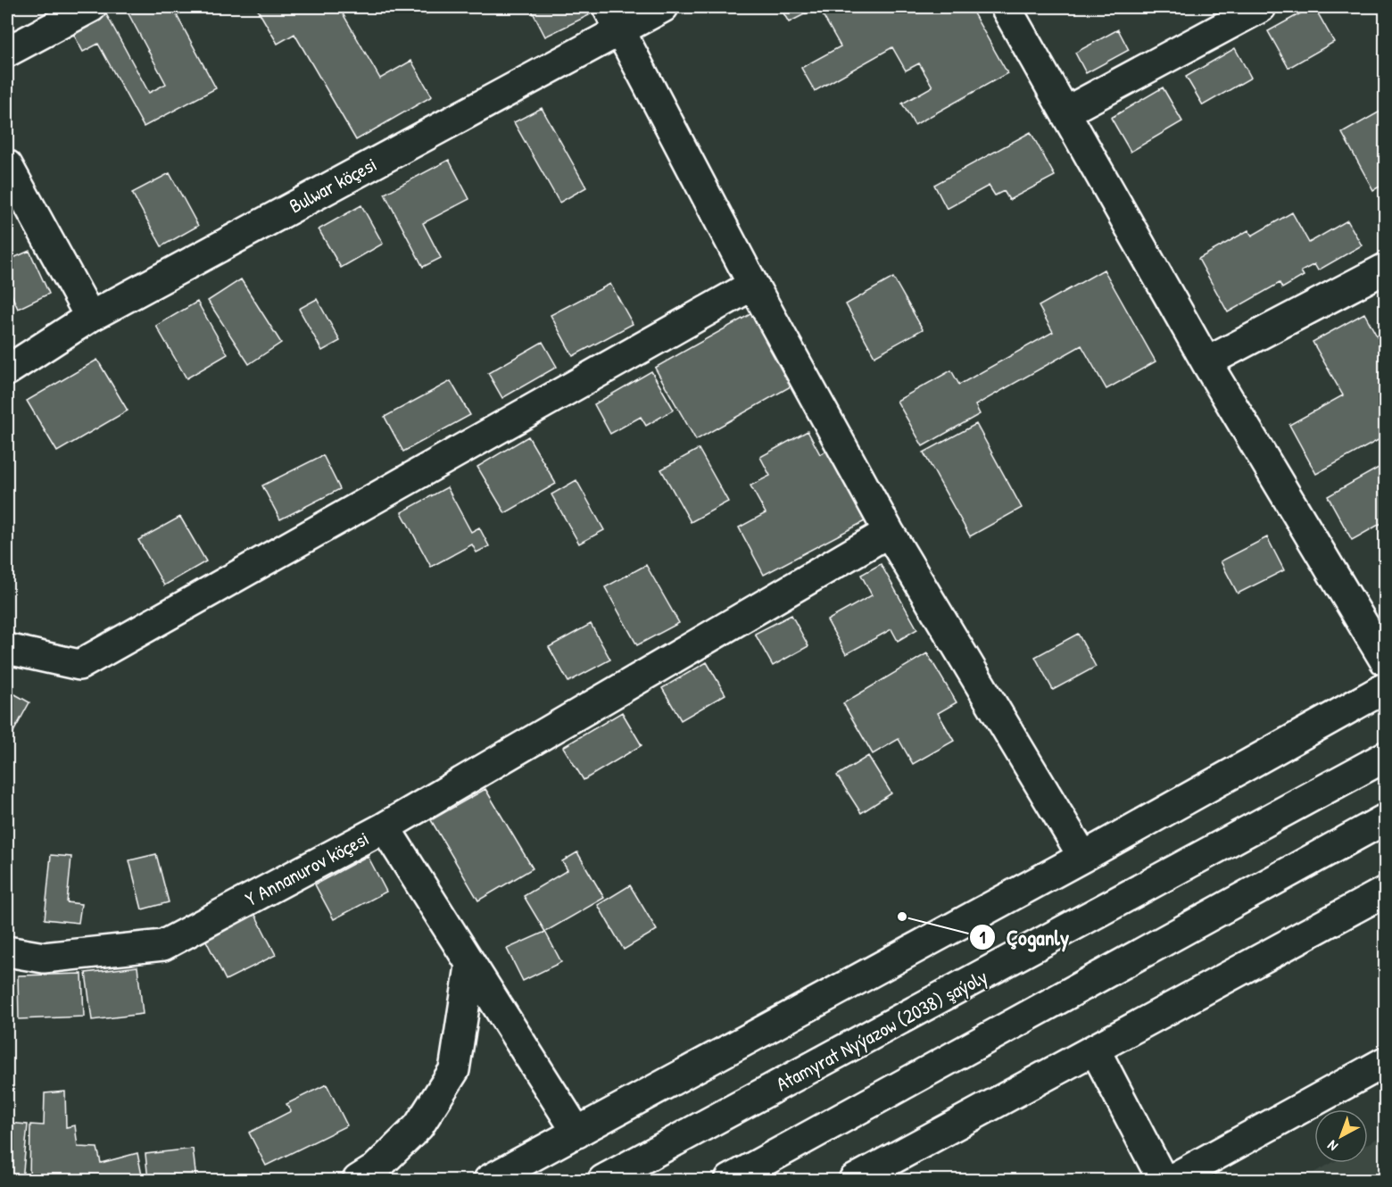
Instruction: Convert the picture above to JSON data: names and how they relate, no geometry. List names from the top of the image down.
{
  "streets": {
    "street": ["Bulwar köçesi", "Y Annanurov köçesi", "Atamyrat Nyýazow (2038) şaýoly"]
  },
  "places": ["Çoganly"],
  "north": "bottom left"
}
